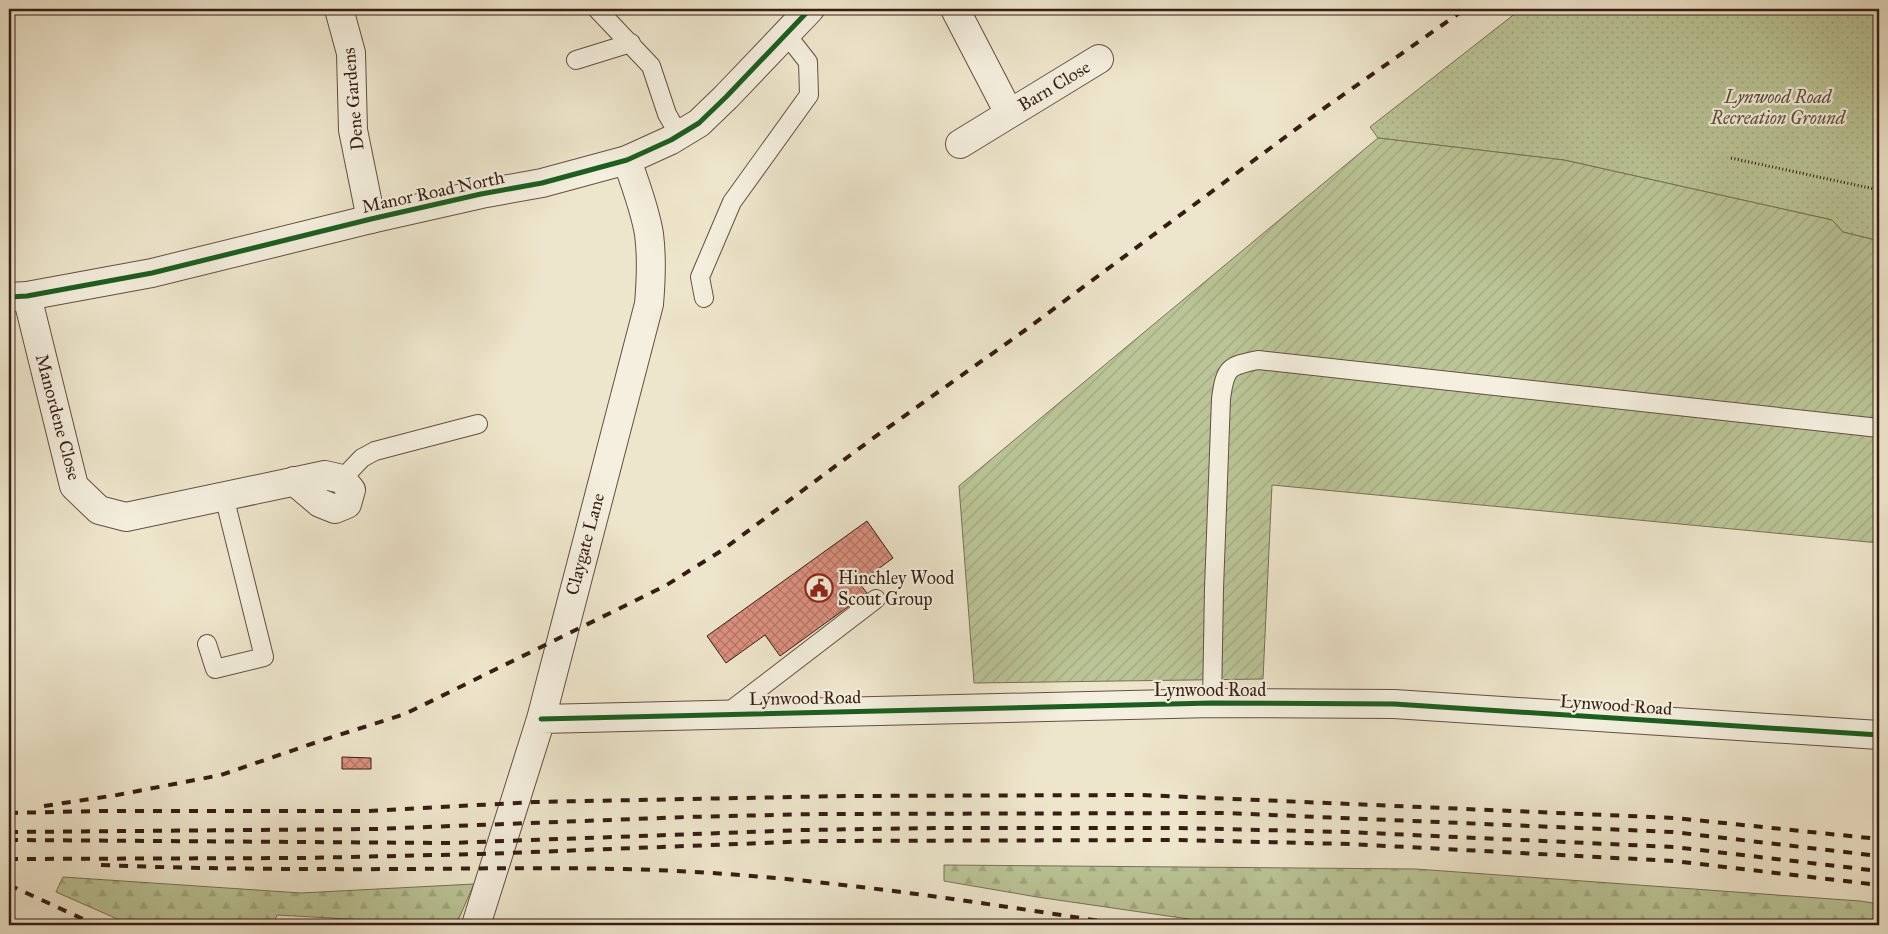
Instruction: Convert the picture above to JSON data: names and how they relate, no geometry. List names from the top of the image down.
{
  "streets": {
    "street": [
      "Barn Close",
      "Dene Gardens",
      "Manor Road North",
      "Manordene Close",
      "Claygate Lane",
      "Lynwood Road"
    ]
  },
  "crossings": [
    ["Dene Gardens", "Manor Road North"],
    ["Manor Road North", "Manordene Close"],
    ["Manor Road North", "Claygate Lane"],
    ["Claygate Lane", "Lynwood Road"]
  ],
  "parks": ["Lynwood Road Recreation Ground"],
  "places": {
    "public building": ["Hinchley Wood Scout Group"]
  }
}
